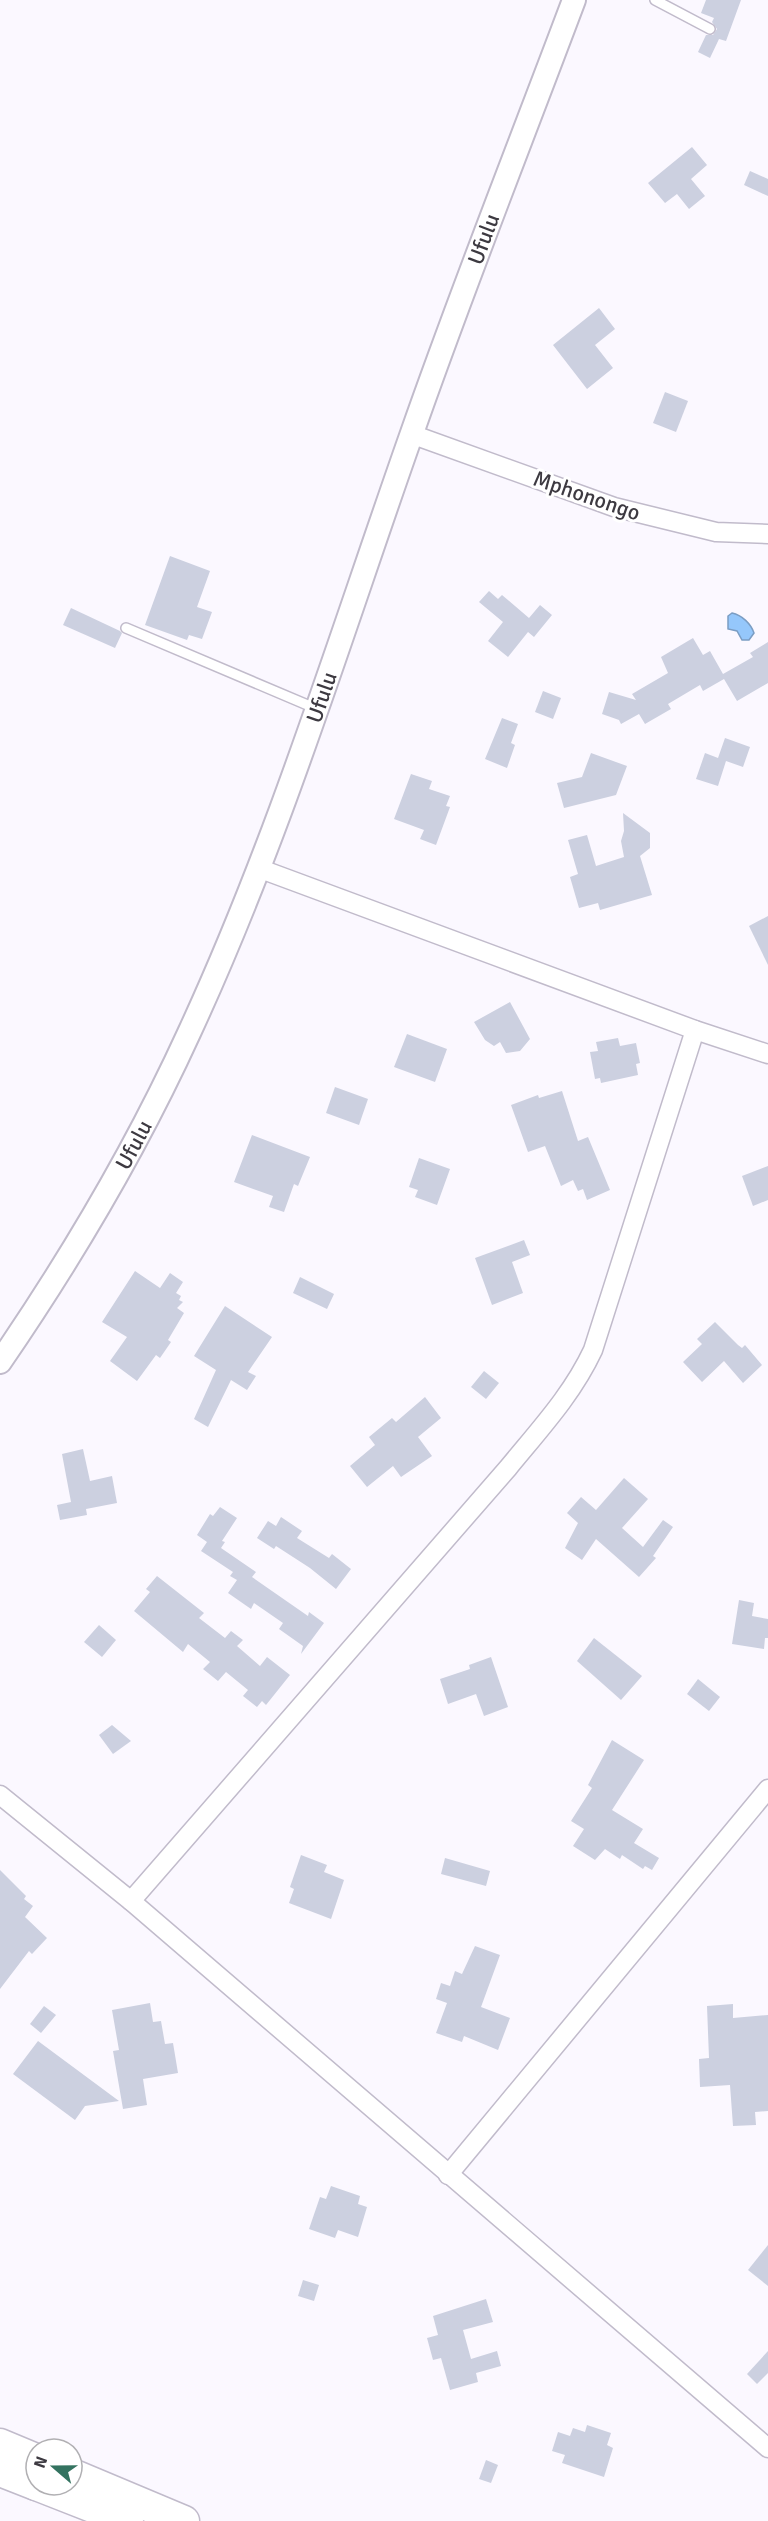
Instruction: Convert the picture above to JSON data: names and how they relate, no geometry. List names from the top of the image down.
{
  "streets": {
    "street": ["Ufulu", "Mphonongo"]
  },
  "crossings": [
    ["Ufulu", "Mphonongo"]
  ],
  "north": "left"
}
